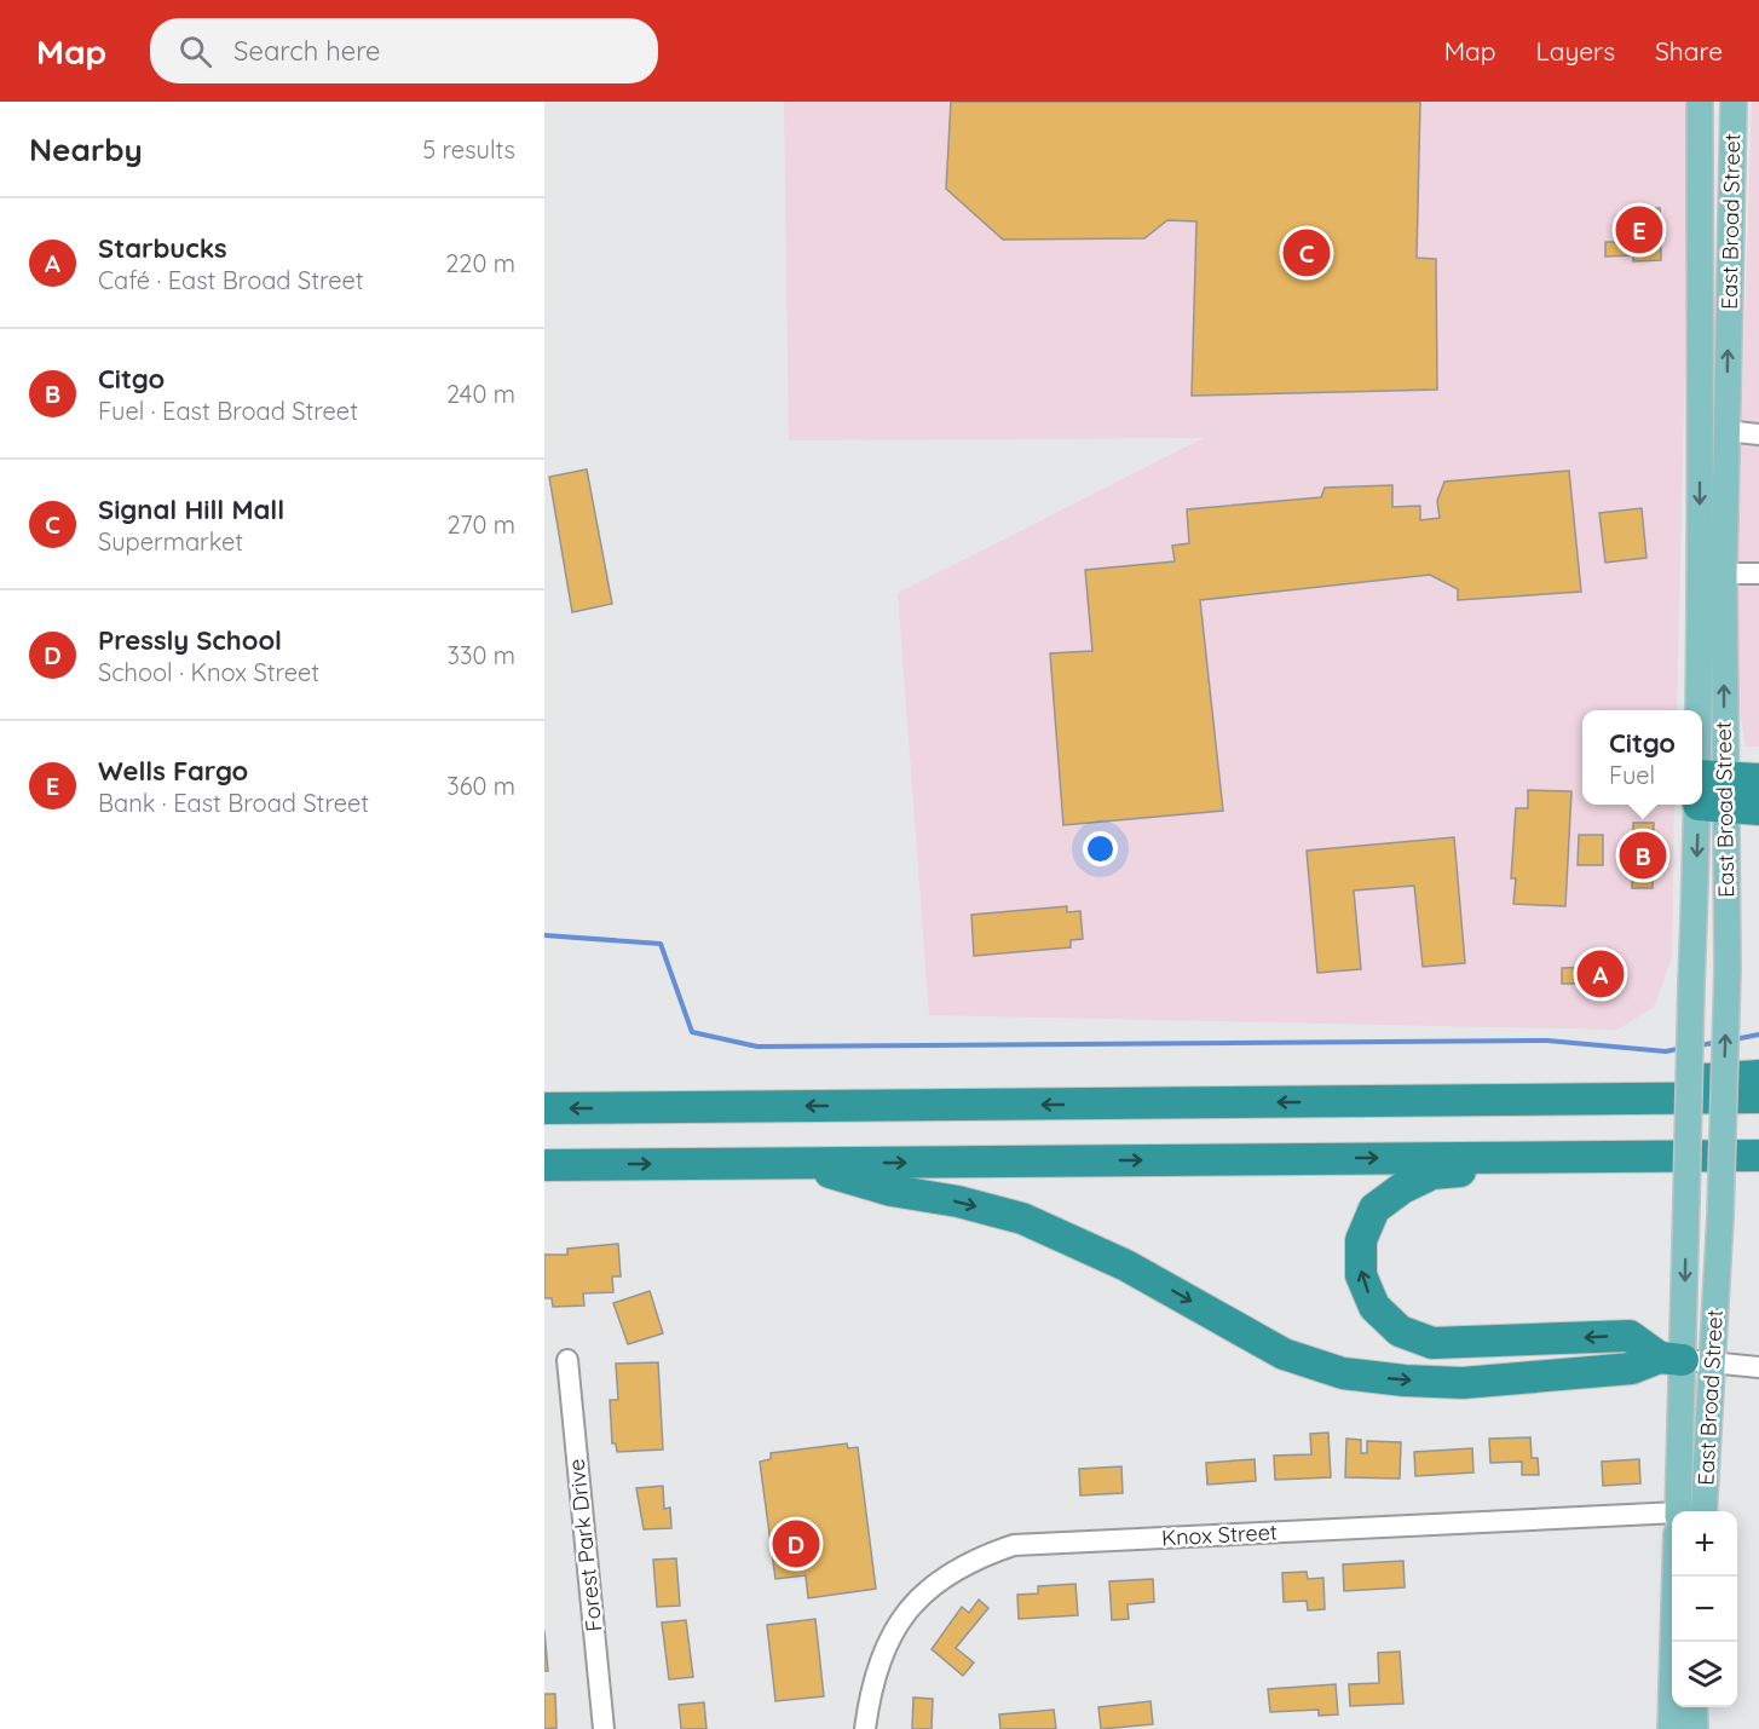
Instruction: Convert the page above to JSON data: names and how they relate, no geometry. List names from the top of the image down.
{
  "streets": {
    "main road": ["East Broad Street"],
    "street": ["Knox Street", "Forest Park Drive"]
  },
  "page": {
    "header": "Map",
    "search": "Search here",
    "nav": ["Map", "Layers", "Share"],
    "heading": ["Nearby", "5 results"],
    "list": [
      {
        "mark": "A",
        "name": "Starbucks",
        "note": "Café · East Broad Street",
        "value": "220 m"
      },
      {
        "mark": "B",
        "name": "Citgo",
        "note": "Fuel · East Broad Street",
        "value": "240 m"
      },
      {
        "mark": "C",
        "name": "Signal Hill Mall",
        "note": "Supermarket",
        "value": "270 m"
      },
      {
        "mark": "D",
        "name": "Pressly School",
        "note": "School · Knox Street",
        "value": "330 m"
      },
      {
        "mark": "E",
        "name": "Wells Fargo",
        "note": "Bank · East Broad Street",
        "value": "360 m"
      }
    ],
    "pins": [
      "E",
      "C",
      "B",
      "A",
      "D"
    ],
    "popup": ["Citgo", "Fuel"],
    "map_buttons": ["+", "−"]
  }
}
